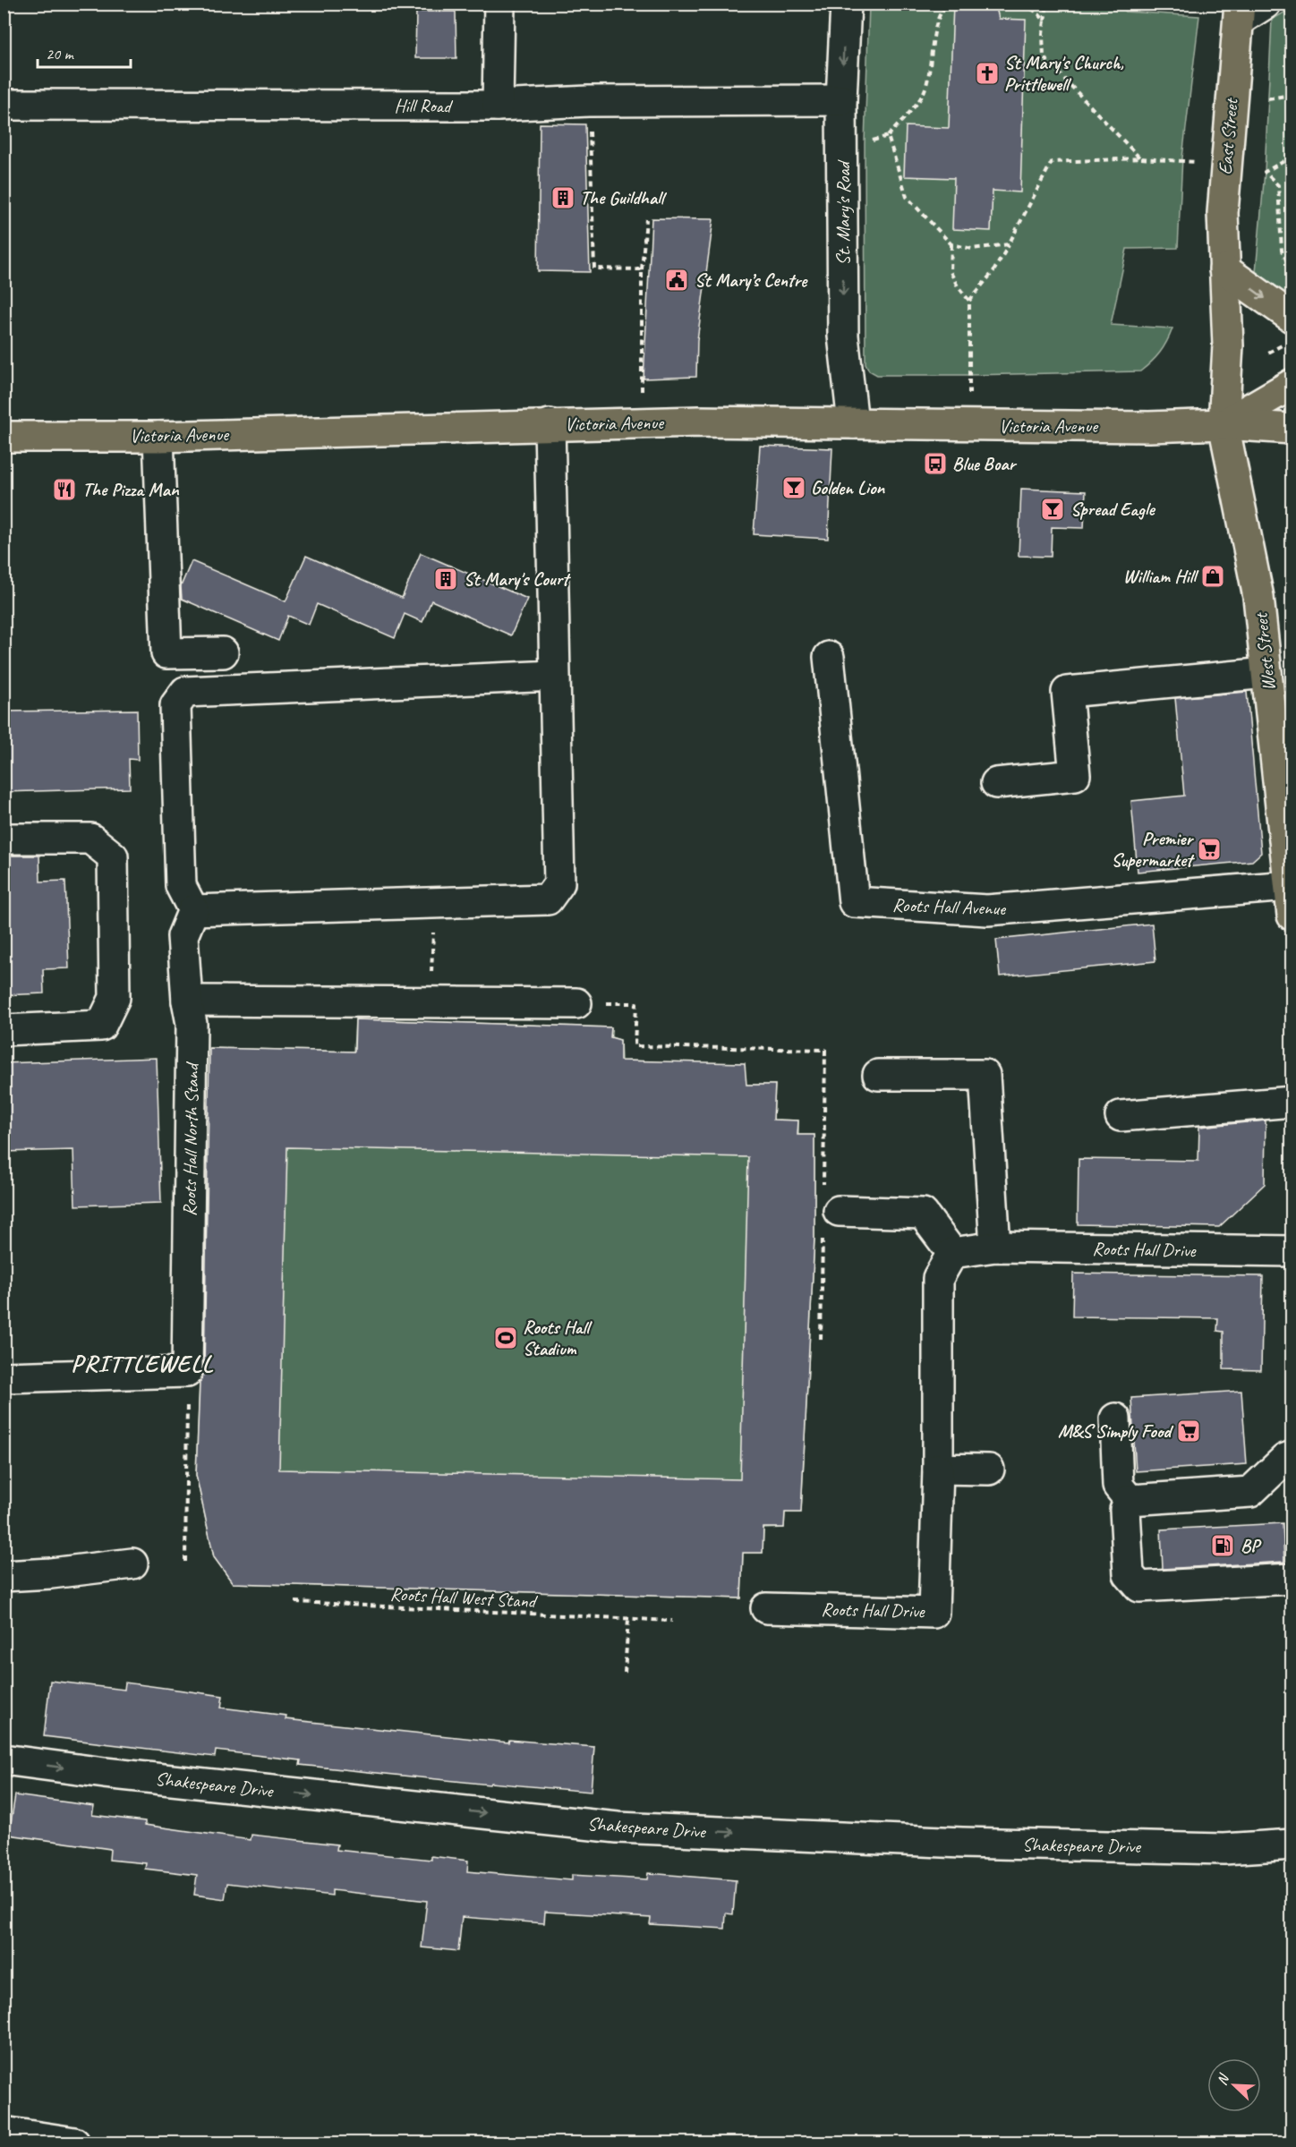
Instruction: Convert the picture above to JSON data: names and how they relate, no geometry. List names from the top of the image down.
{
  "streets": {
    "main road": ["East Street", "Victoria Avenue", "West Street"],
    "street": [
      "Hill Road",
      "St. Mary's Road",
      "Roots Hall Avenue",
      "Roots Hall North Stand",
      "Roots Hall Drive",
      "Shakespeare Drive"
    ],
    "path": ["Roots Hall West Stand"]
  },
  "crossings": [
    ["Hill Road", "St. Mary's Road"],
    ["East Street", "Victoria Avenue"],
    ["East Street", "West Street"],
    ["St. Mary's Road", "Victoria Avenue"],
    ["Victoria Avenue", "West Street"],
    ["West Street", "Roots Hall Avenue"]
  ],
  "one_way": ["St. Mary's Road", "Shakespeare Drive"],
  "districts": ["PRITTLEWELL"],
  "places": {
    "church": ["St Mary's Church, Prittlewell"],
    "building": ["The Guildhall", "St Mary's Court"],
    "public building": ["St Mary’s Centre"],
    "bus stop": ["Blue Boar"],
    "bar": ["Golden Lion", "Spread Eagle"],
    "restaurant": ["The Pizza Man"],
    "shop": ["William Hill"],
    "supermarket": ["Premier Supermarket", "M&S Simply Food"],
    "sports": ["Roots Hall Stadium"],
    "fuel station": ["BP"]
  },
  "scale_bar": "20 m",
  "north": "top left"
}
